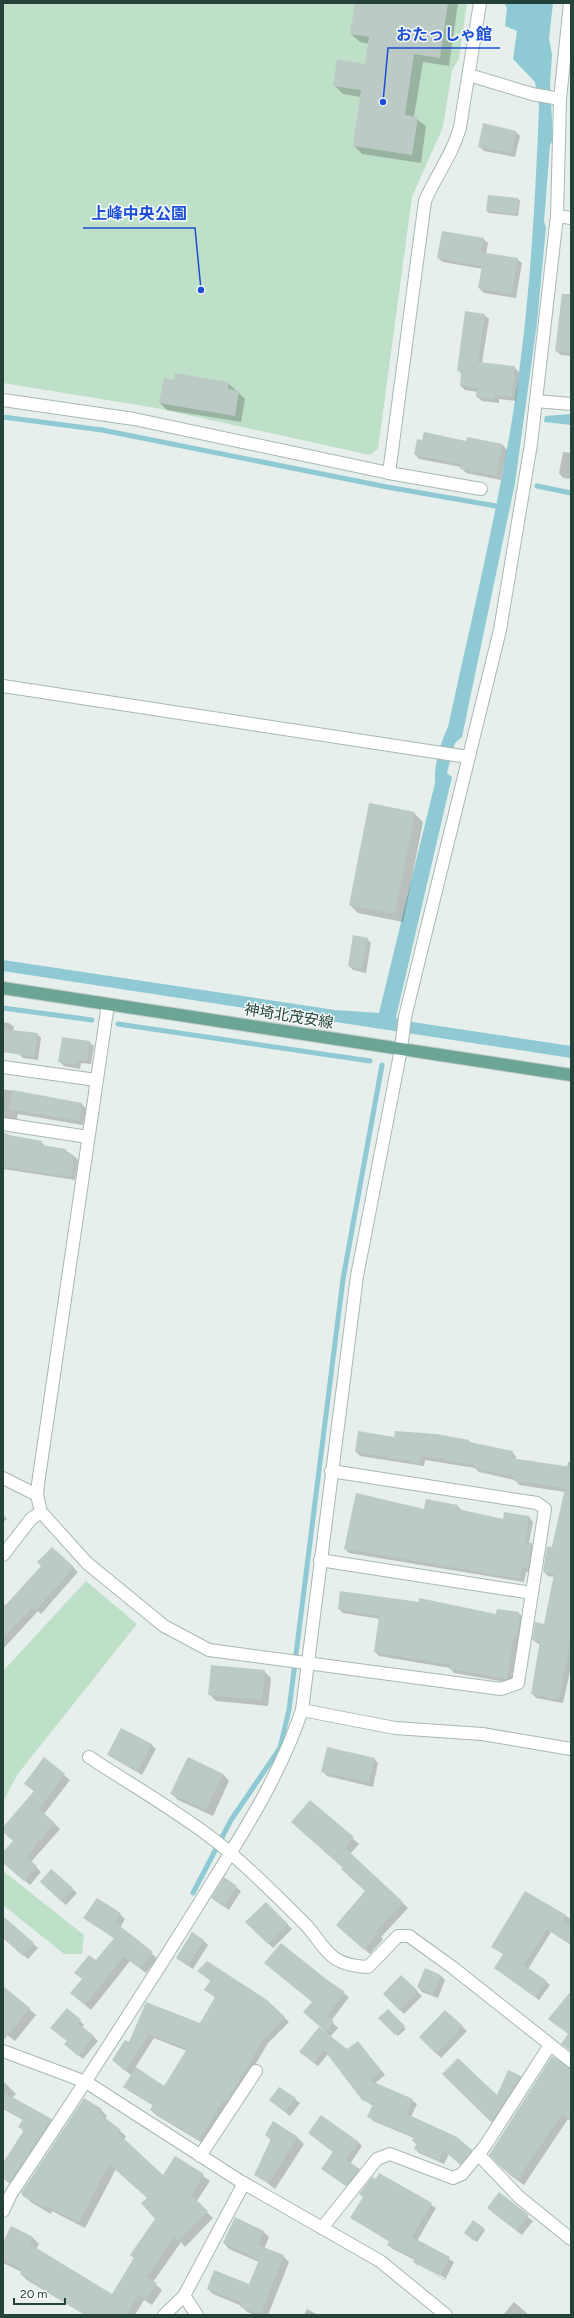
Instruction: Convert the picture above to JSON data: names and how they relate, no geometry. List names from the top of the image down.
{
  "streets": {
    "main road": ["神埼北茂安線"]
  },
  "places": ["おたっしゃ館", "上峰中央公園"],
  "scale_bar": "20 m"
}
